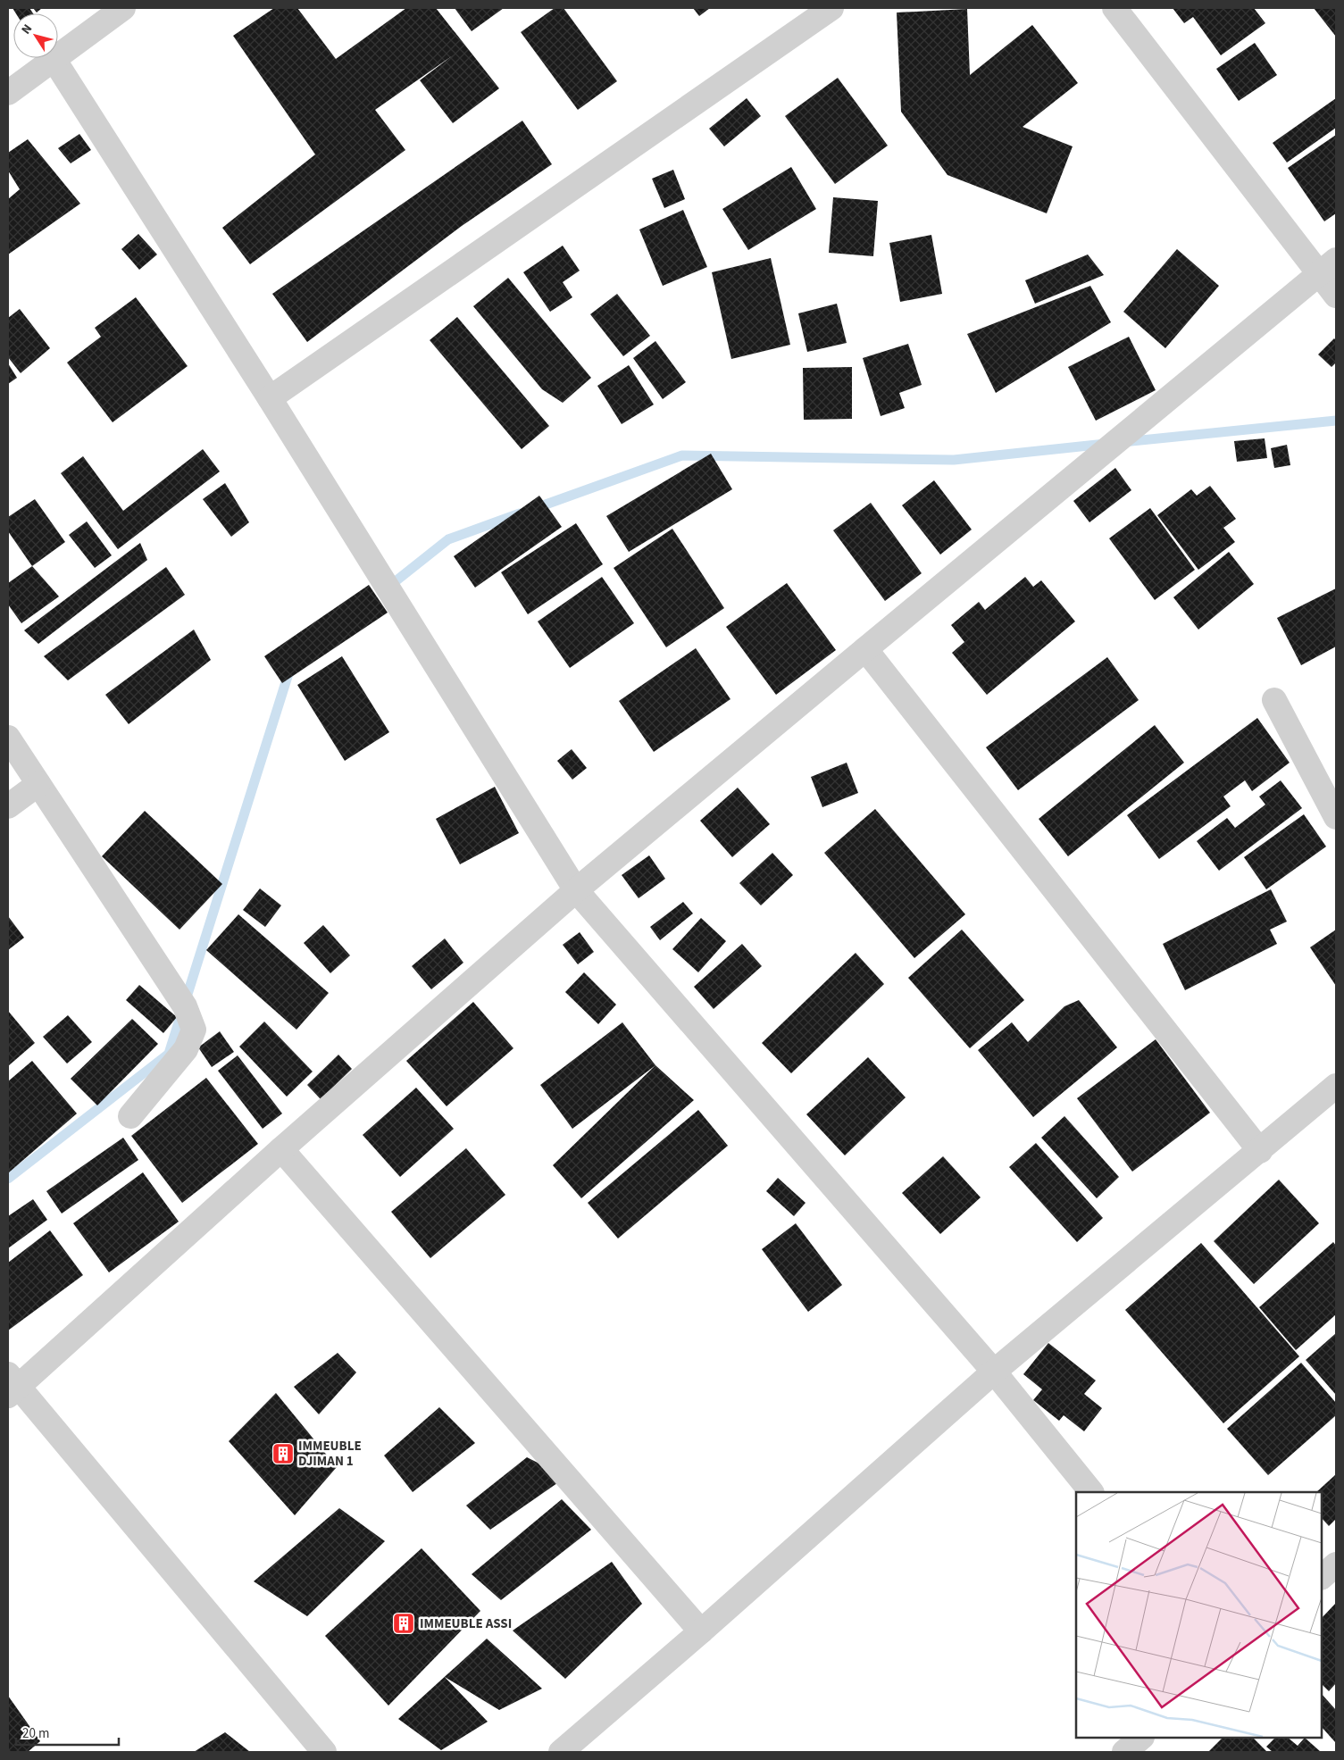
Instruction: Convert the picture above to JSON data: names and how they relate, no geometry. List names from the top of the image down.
{
  "places": {
    "building": ["IMMEUBLE DJIMAN 1", "IMMEUBLE ASSI"]
  },
  "scale_bar": "20 m",
  "north": "top left"
}
